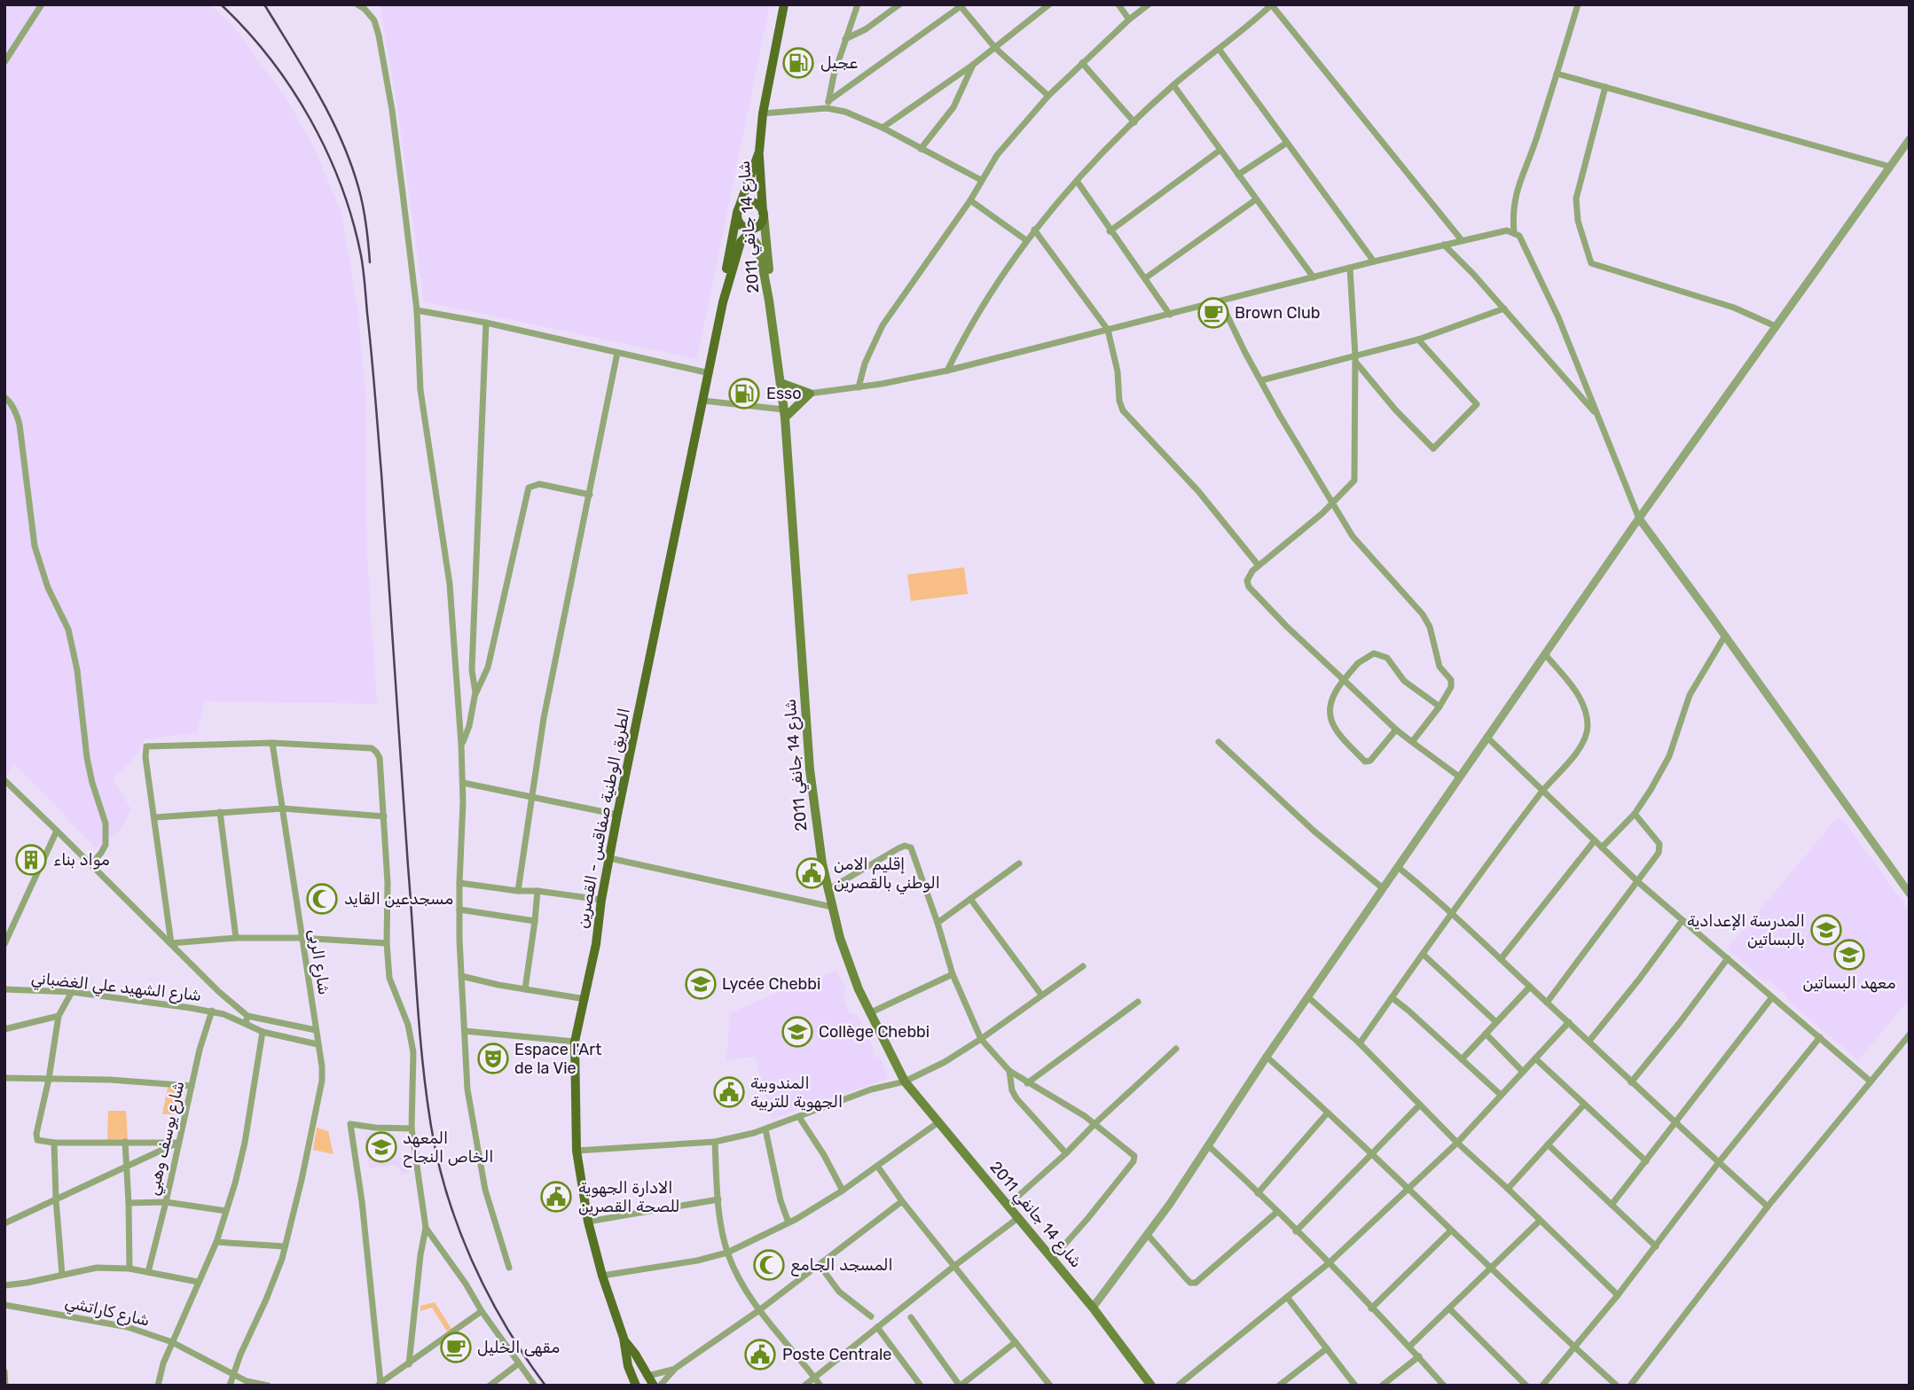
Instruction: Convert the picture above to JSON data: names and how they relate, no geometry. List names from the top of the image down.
{
  "streets": {
    "main road": ["شارع 14 جانفي 2011", "الطريق الوطنية صفاقس - القصرين"],
    "street": [
      "شارع الربى",
      "شارع الشهيد علي الغضباني",
      "شارع يوسف وهبي",
      "شارع كاراتشي"
    ]
  },
  "crossings": [
    ["شارع 14 جانفي 2011", "الطريق الوطنية صفاقس - القصرين"],
    ["شارع الربى", "شارع الشهيد علي الغضباني"],
    ["شارع الربى", "شارع كاراتشي"],
    ["شارع الشهيد علي الغضباني", "شارع يوسف وهبي"]
  ],
  "places": {
    "fuel station": ["عجيل", "Esso"],
    "cafe": ["Brown Club", "مقهى الخليل"],
    "building": ["مواد بناء"],
    "public building": [
      "إقليم الامن الوطني بالقصرين",
      "المندوبية الجهوية للتربية",
      "الادارة الجهوية للصحة القصرين",
      "Poste Centrale"
    ],
    "mosque": ["مسجدعين القايد", "المسجد الجامع"],
    "school or university": [
      "المدرسة الإعدادية بالبساتين",
      "معهد البساتين",
      "Lycée Chebbi",
      "Collège Chebbi",
      "المعهد الخاص النجاح"
    ],
    "theatre": ["Espace l'Art de la Vie"]
  }
}
